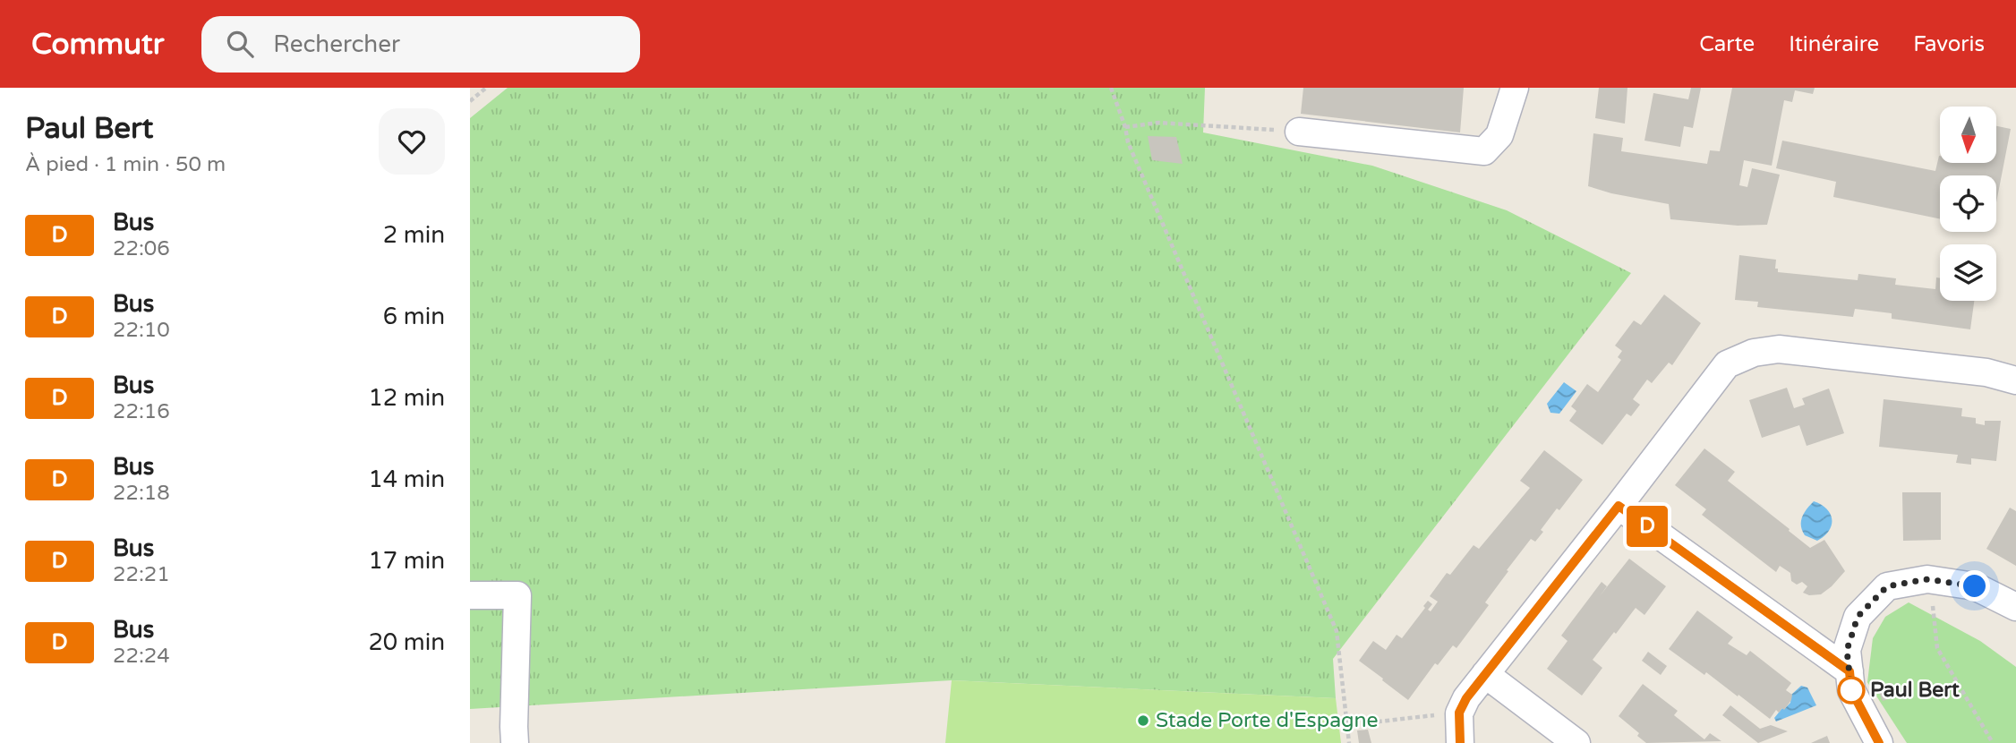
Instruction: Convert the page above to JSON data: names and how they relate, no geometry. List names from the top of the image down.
{
  "places": ["Paul Bert", "Stade Porte d'Espagne"],
  "lines": ["bus line D"],
  "north": "bottom",
  "page": {
    "header": "Commutr",
    "search": "Rechercher",
    "nav": ["Carte", "Itinéraire", "Favoris"],
    "heading": ["Paul Bert", "À pied · 1 min · 50 m"],
    "on_map": "D",
    "list": [
      {
        "mark": "D",
        "name": "Bus",
        "note": "22:06",
        "value": "2 min"
      },
      {
        "mark": "D",
        "name": "Bus",
        "note": "22:10",
        "value": "6 min"
      },
      {
        "mark": "D",
        "name": "Bus",
        "note": "22:16",
        "value": "12 min"
      },
      {
        "mark": "D",
        "name": "Bus",
        "note": "22:18",
        "value": "14 min"
      },
      {
        "mark": "D",
        "name": "Bus",
        "note": "22:21",
        "value": "17 min"
      },
      {
        "mark": "D",
        "name": "Bus",
        "note": "22:24",
        "value": "20 min"
      }
    ]
  }
}
